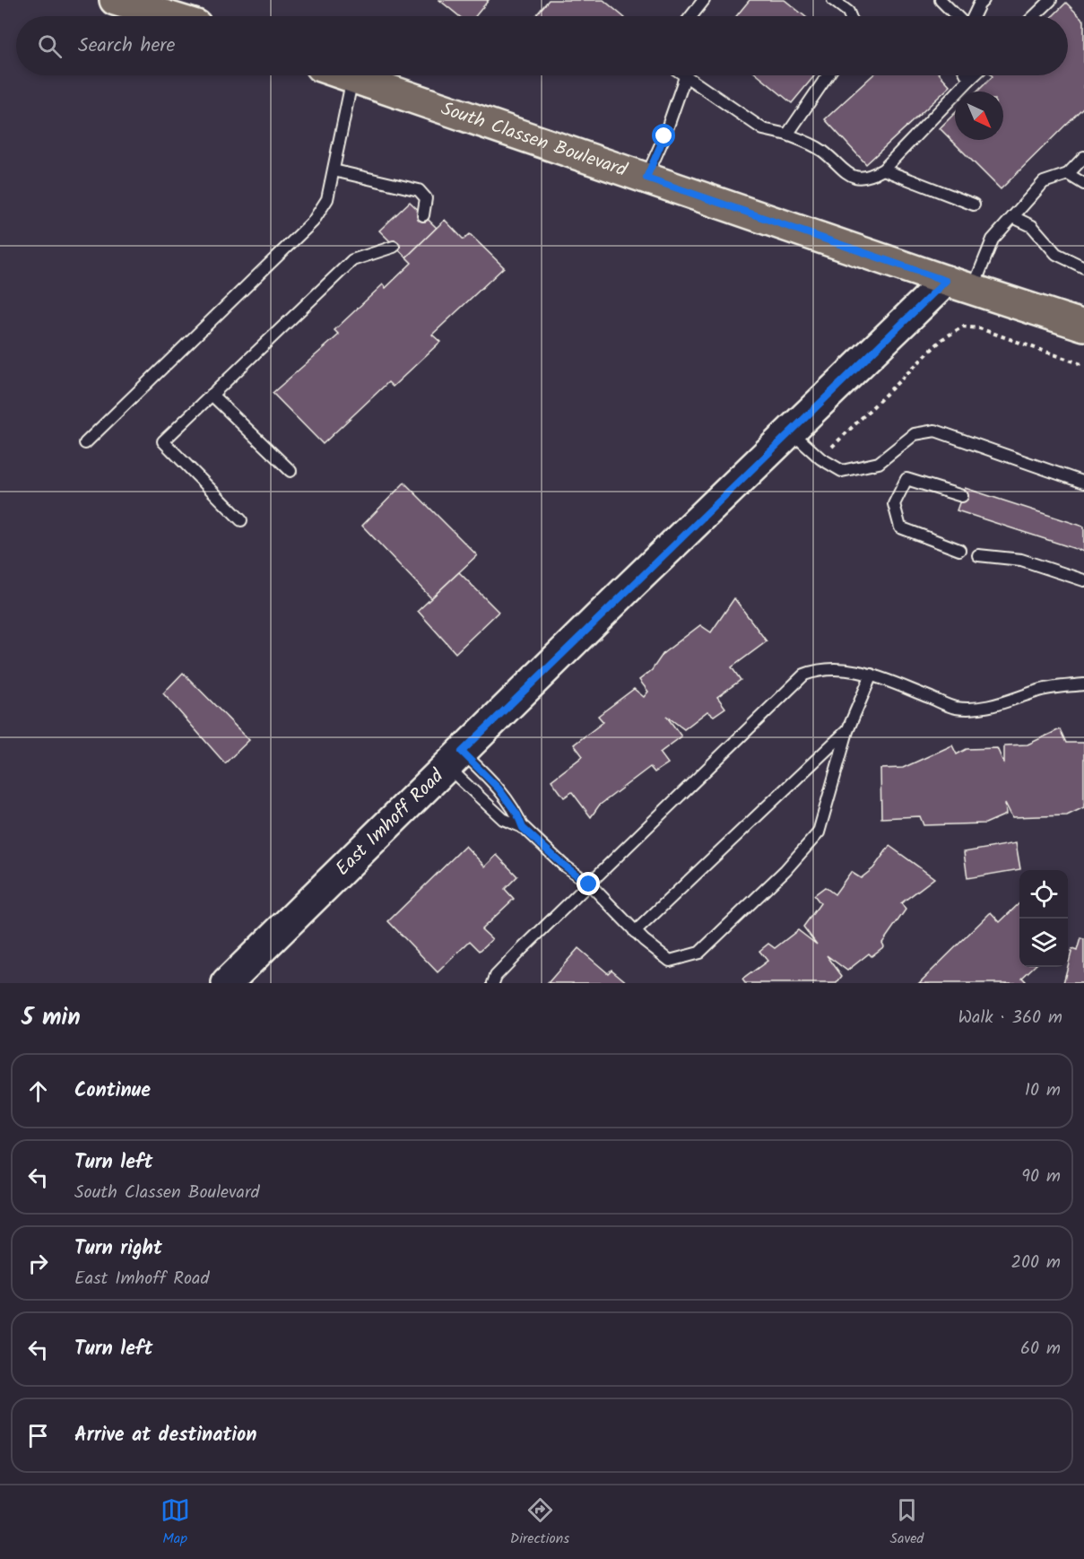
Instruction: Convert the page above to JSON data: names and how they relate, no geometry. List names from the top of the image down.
{
  "streets": {
    "main road": ["South Classen Boulevard", "East Imhoff Road"]
  },
  "crossings": [
    ["South Classen Boulevard", "East Imhoff Road"]
  ],
  "north": "bottom right",
  "page": {
    "search": "Search here",
    "heading": ["5 min", "Walk · 360 m"],
    "list": [
      ["Continue", "10 m"],
      ["Turn left", "South Classen Boulevard", "90 m"],
      ["Turn right", "East Imhoff Road", "200 m"],
      ["Turn left", "60 m"],
      "Arrive at destination"
    ],
    "nav": ["Map", "Directions", "Saved"]
  }
}
